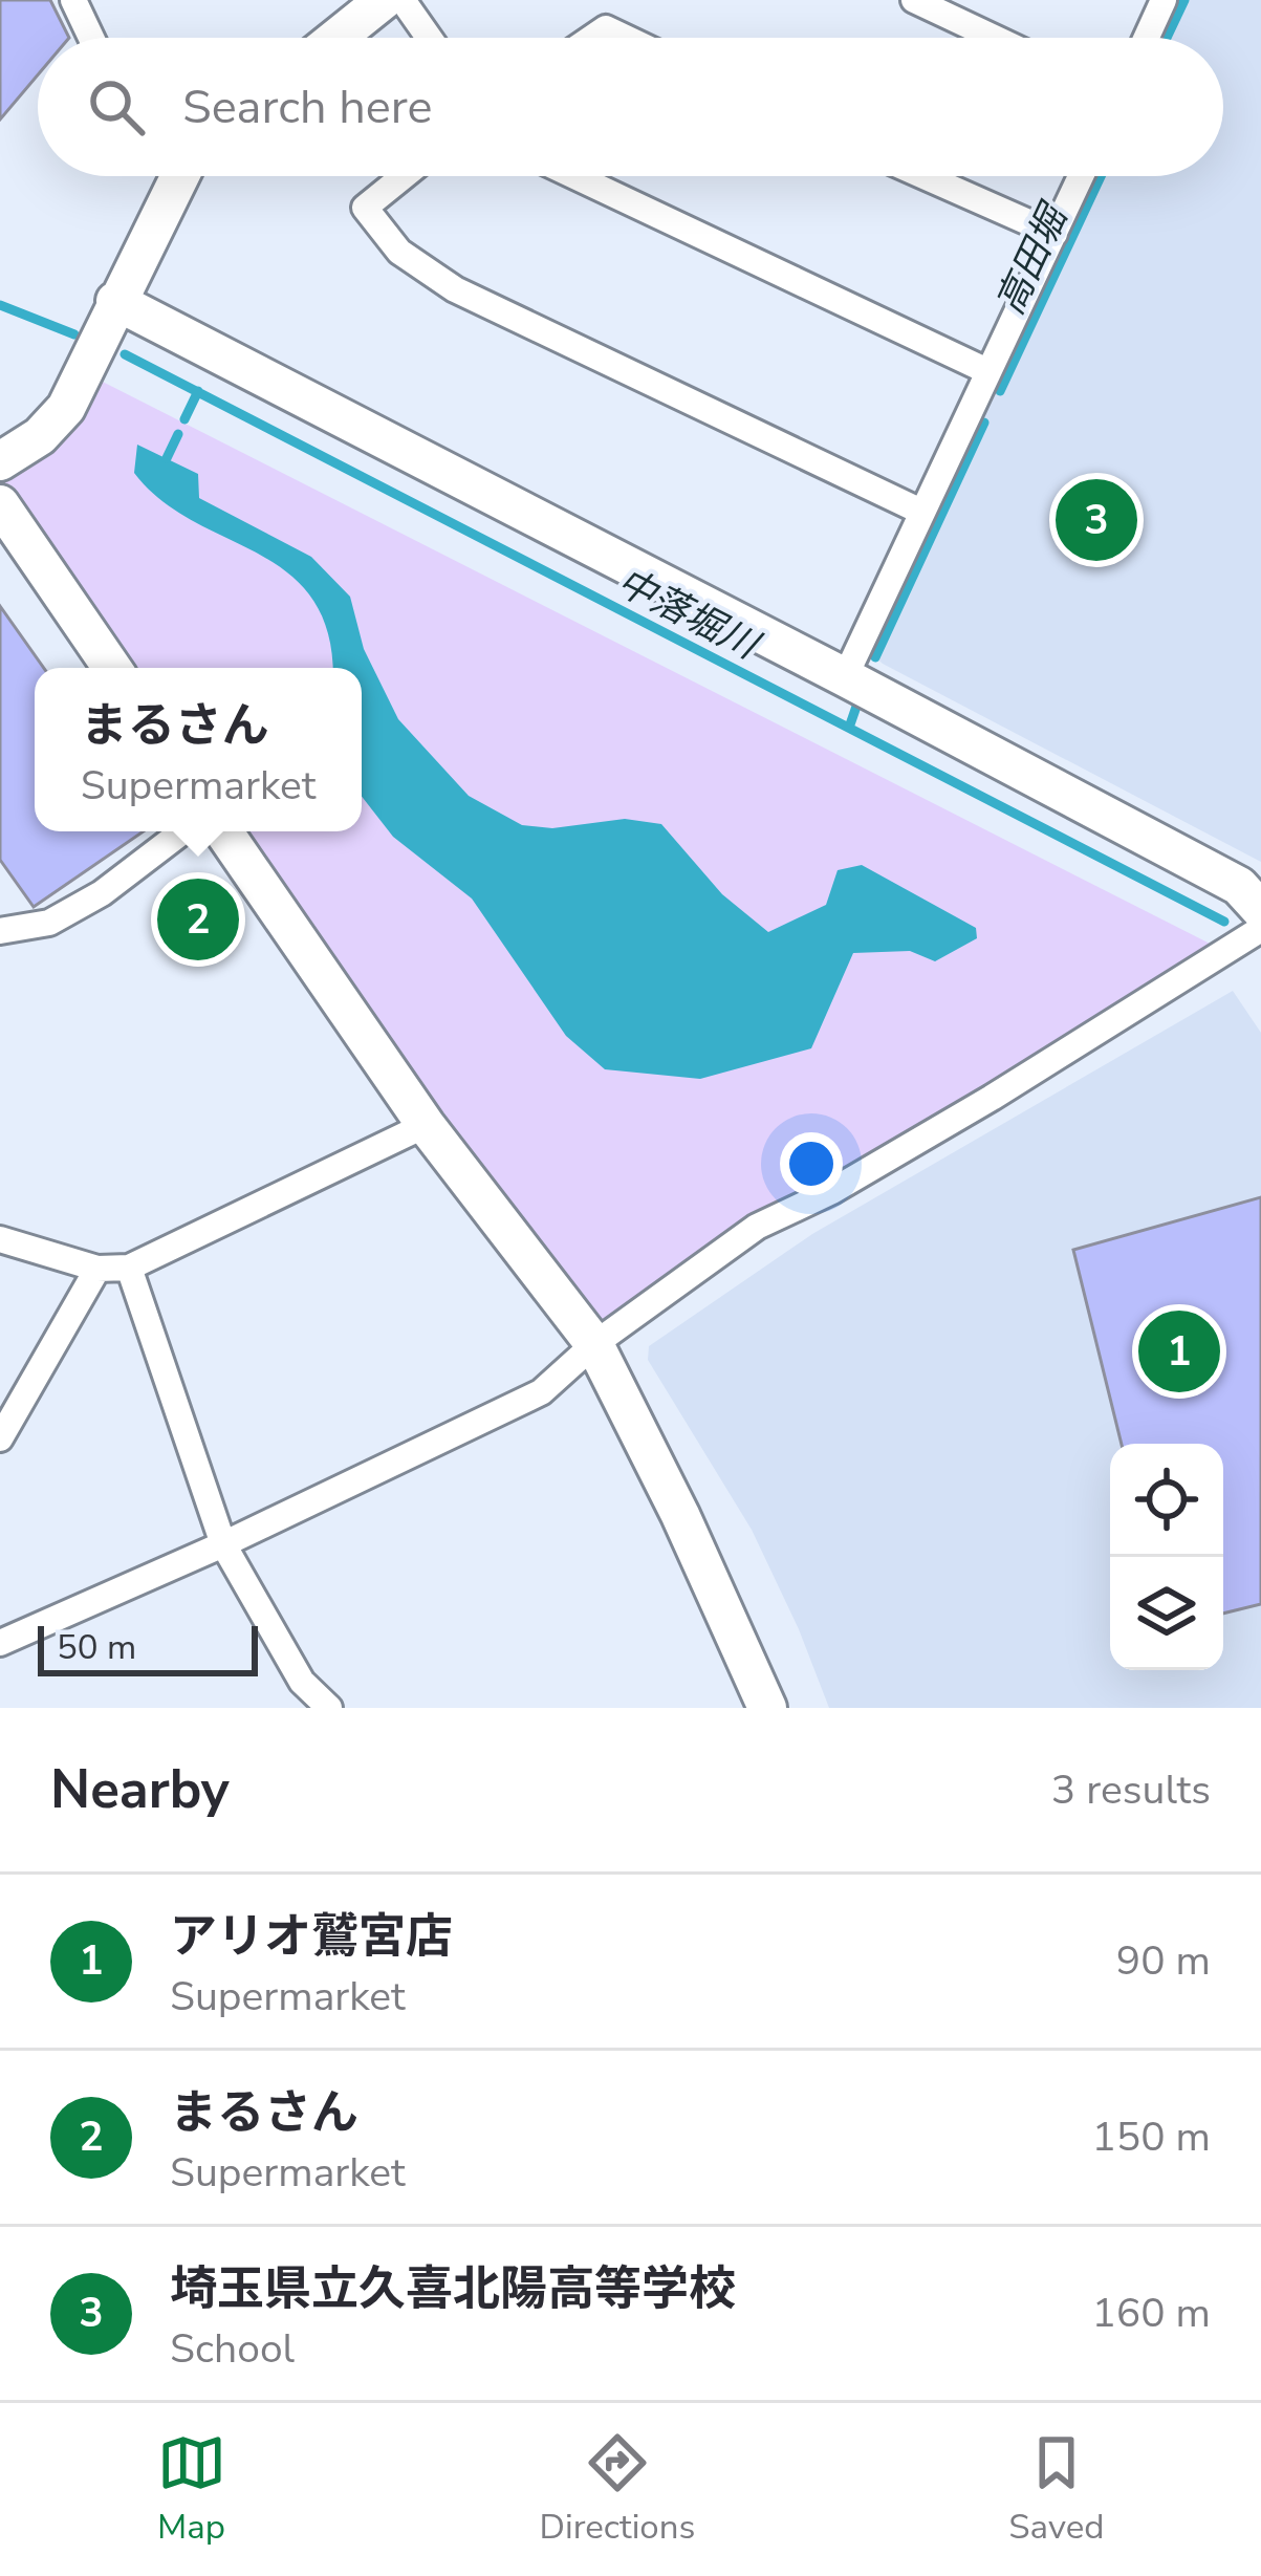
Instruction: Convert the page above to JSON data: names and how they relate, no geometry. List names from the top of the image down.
{
  "water": ["高田堀", "中落堀川"],
  "scale_bar": "50 m",
  "page": {
    "search": "Search here",
    "pins": ["3", "2", "1"],
    "popup": ["まるさん", "Supermarket"],
    "scale": "50 m",
    "heading": ["Nearby", "3 results"],
    "list": [
      {
        "mark": "1",
        "name": "アリオ鷲宮店",
        "note": "Supermarket",
        "value": "90 m"
      },
      {
        "mark": "2",
        "name": "まるさん",
        "note": "Supermarket",
        "value": "150 m"
      },
      {
        "mark": "3",
        "name": "埼玉県立久喜北陽高等学校",
        "note": "School",
        "value": "160 m"
      }
    ],
    "nav": ["Map", "Directions", "Saved"]
  }
}
